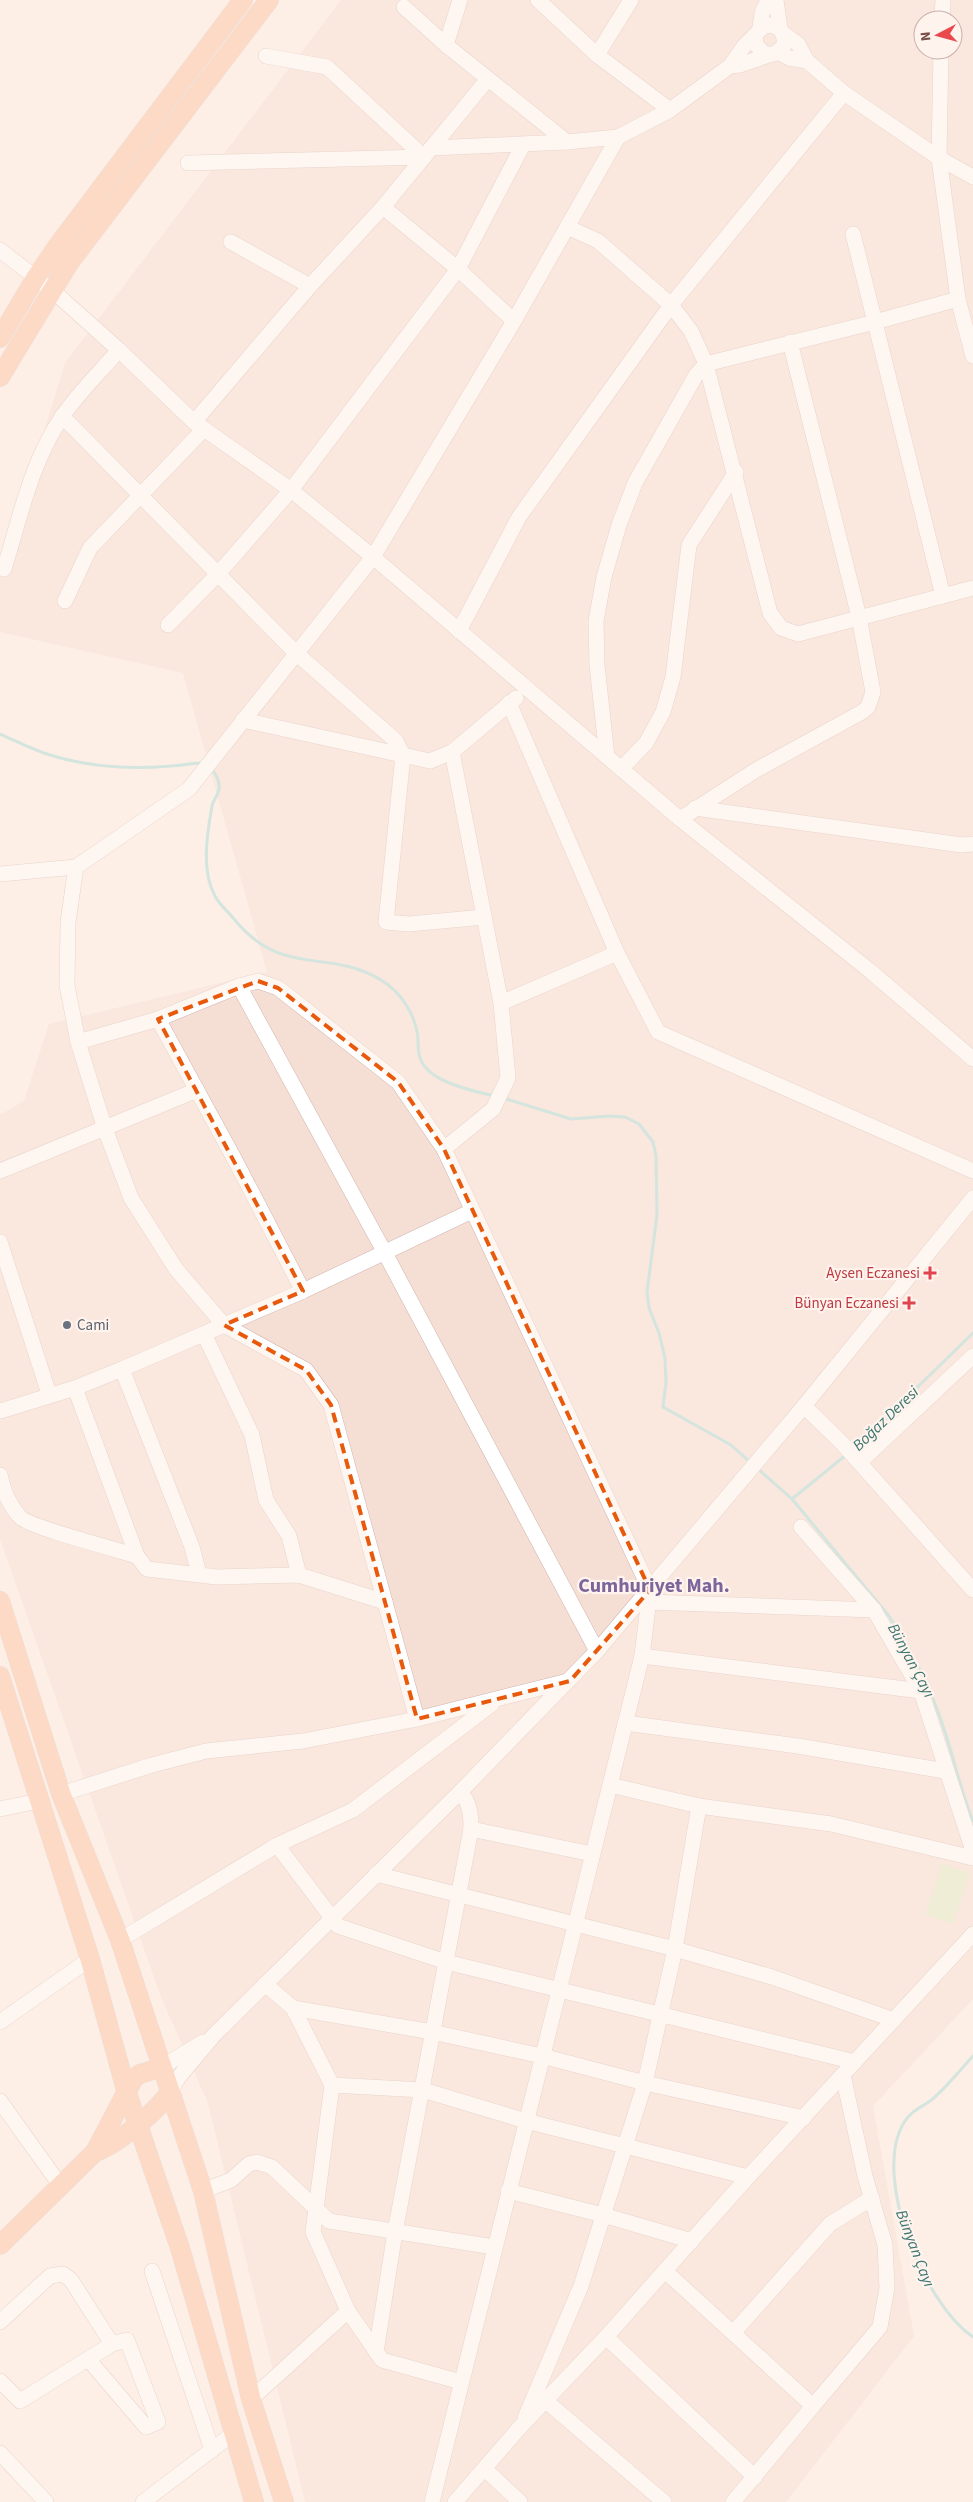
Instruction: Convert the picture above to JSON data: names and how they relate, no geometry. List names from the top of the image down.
{
  "districts": ["Cumhuriyet Mah."],
  "water": ["Boğaz Deresi", "Bünyan Çayı"],
  "places": {
    "health": ["Aysen Eczanesi", "Bünyan Eczanesi"],
    "other": ["Cami"]
  },
  "north": "left"
}
